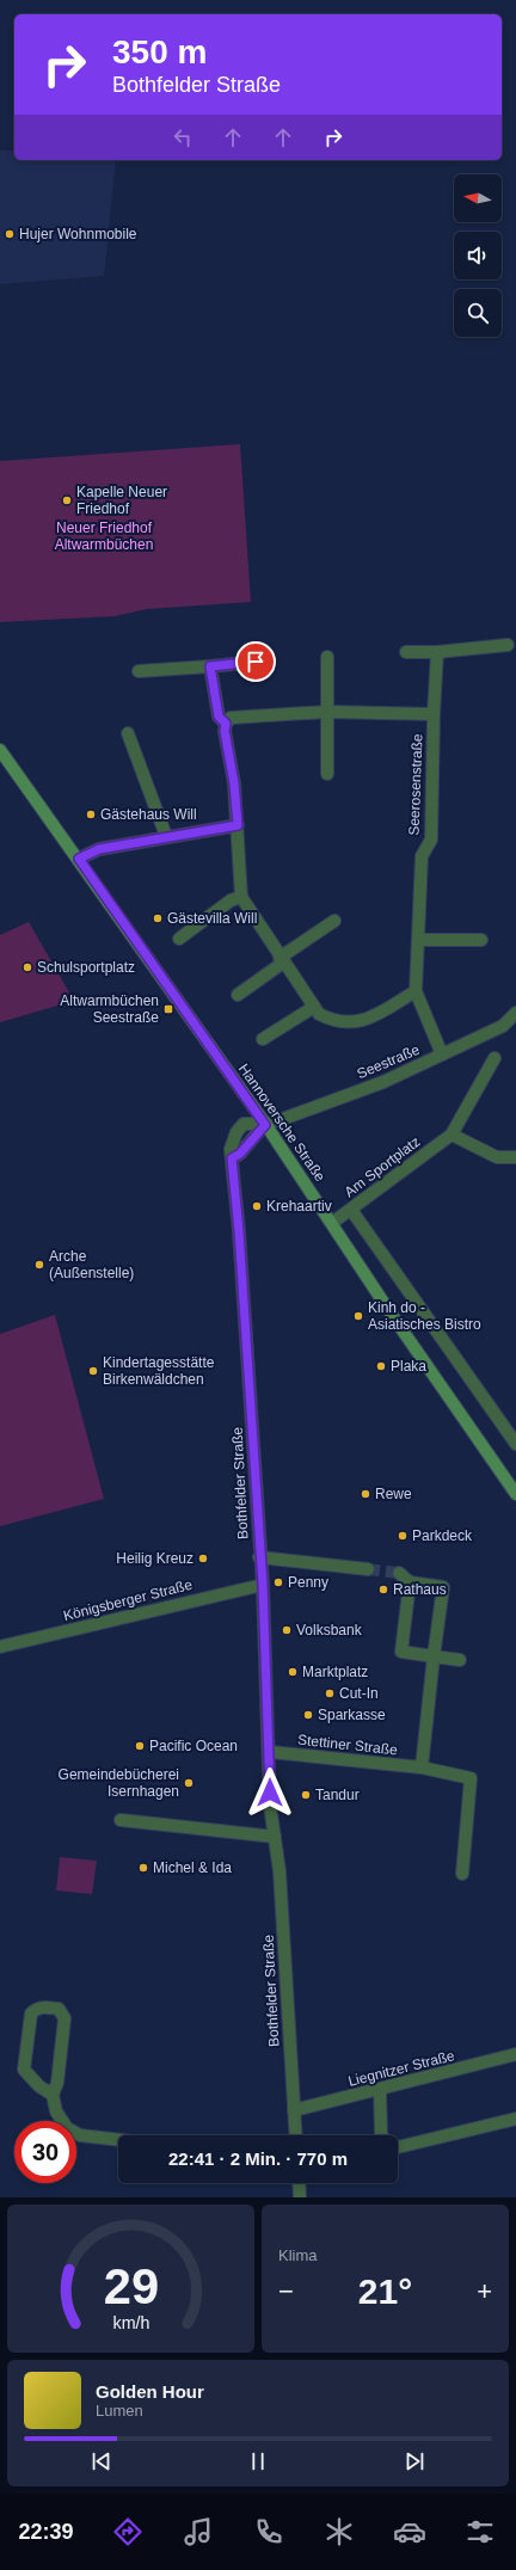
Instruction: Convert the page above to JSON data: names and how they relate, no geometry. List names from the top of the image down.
{
  "streets": {
    "main road": ["Hannoversche Straße"],
    "street": [
      "Seerosenstraße",
      "Seestraße",
      "Am Sportplatz",
      "Bothfelder Straße",
      "Königsberger Straße",
      "Stettiner Straße",
      "Liegnitzer Straße"
    ]
  },
  "crossings": [
    ["Seerosenstraße", "Seestraße"],
    ["Seestraße", "Hannoversche Straße"],
    ["Seestraße", "Bothfelder Straße"],
    ["Hannoversche Straße", "Am Sportplatz"],
    ["Hannoversche Straße", "Bothfelder Straße"],
    ["Bothfelder Straße", "Königsberger Straße"],
    ["Bothfelder Straße", "Stettiner Straße"],
    ["Bothfelder Straße", "Liegnitzer Straße"]
  ],
  "parks": ["Neuer Friedhof Altwarmbüchen"],
  "places": {
    "other": [
      "Hujer Wohnmobile",
      "Kapelle Neuer Friedhof",
      "Gästehaus Will",
      "Gästevilla Will",
      "Schulsportplatz",
      "Krehaartiv",
      "Arche (Außenstelle)",
      "Kinh do - Asiatisches Bistro",
      "Plaka",
      "Kindertagesstätte Birkenwäldchen",
      "Rewe",
      "Parkdeck",
      "Heilig Kreuz",
      "Penny",
      "Rathaus",
      "Volksbank",
      "Marktplatz",
      "Cut-In",
      "Sparkasse",
      "Pacific Ocean",
      "Gemeindebücherei Isernhagen",
      "Tandur",
      "Michel & Ida"
    ],
    "transit": ["Altwarmbüchen Seestraße"]
  },
  "north": "left",
  "page": {
    "turn": ["350 m", "Bothfelder Straße"],
    "limit": "30",
    "trip": "22:41 · 2 Min. · 770 m",
    "tile": "Klima",
    "heat": ["−", "21°", "+"],
    "song": ["Golden Hour", "Lumen"],
    "tabs": "22:39",
    "gauge": ["29", "km/h"]
  }
}
